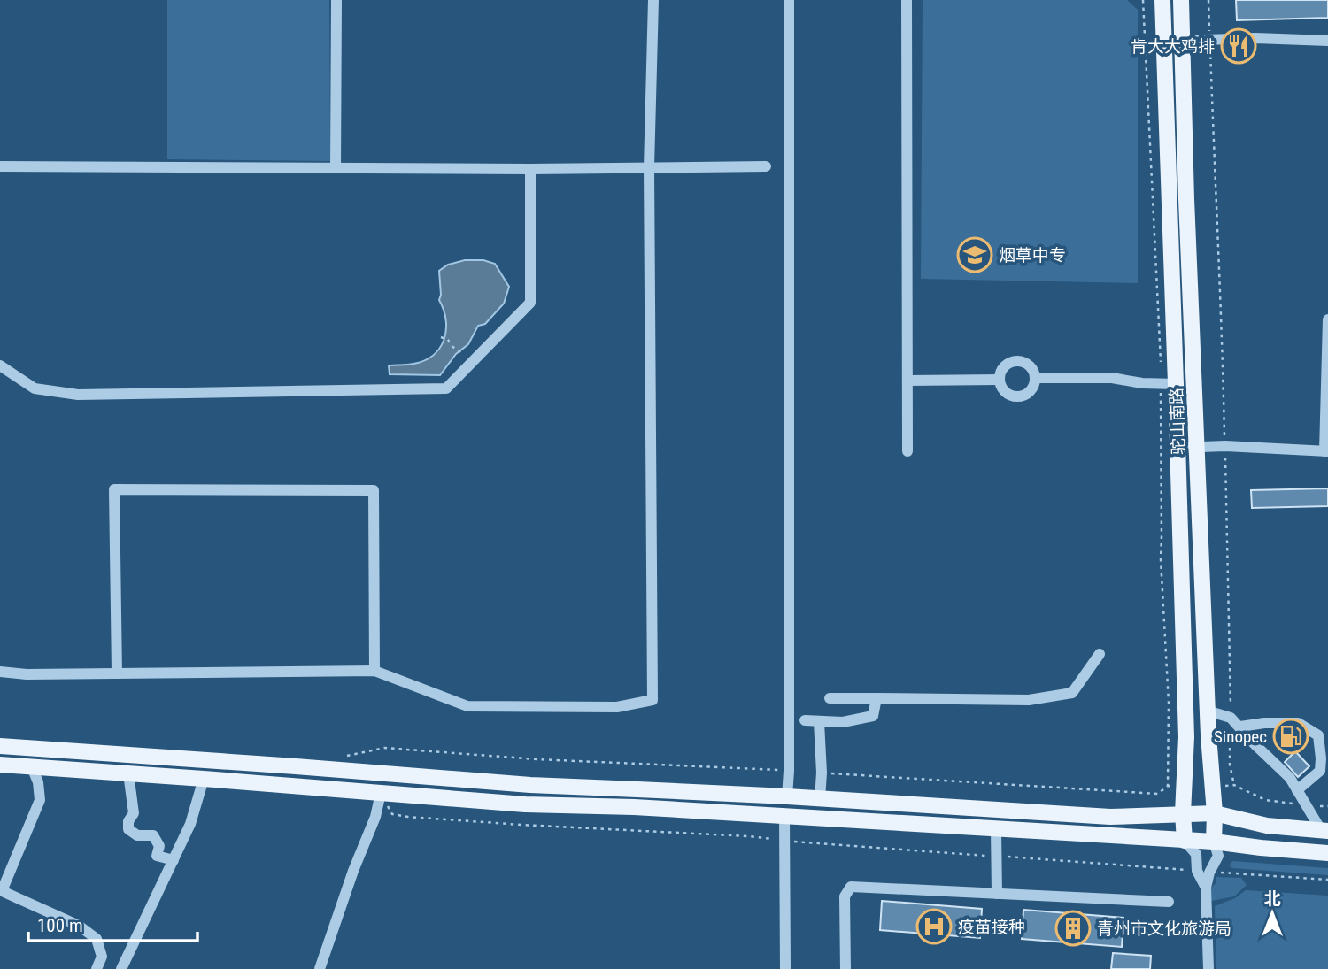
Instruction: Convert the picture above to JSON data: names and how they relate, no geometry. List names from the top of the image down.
{
  "streets": {
    "main road": ["驼山南路"]
  },
  "places": {
    "restaurant": ["肯大大鸡排"],
    "school or university": ["烟草中专"],
    "fuel station": ["Sinopec"],
    "hospital": ["疫苗接种"],
    "building": ["青州市文化旅游局"]
  },
  "scale_bar": "100 m",
  "north": "top"
}
